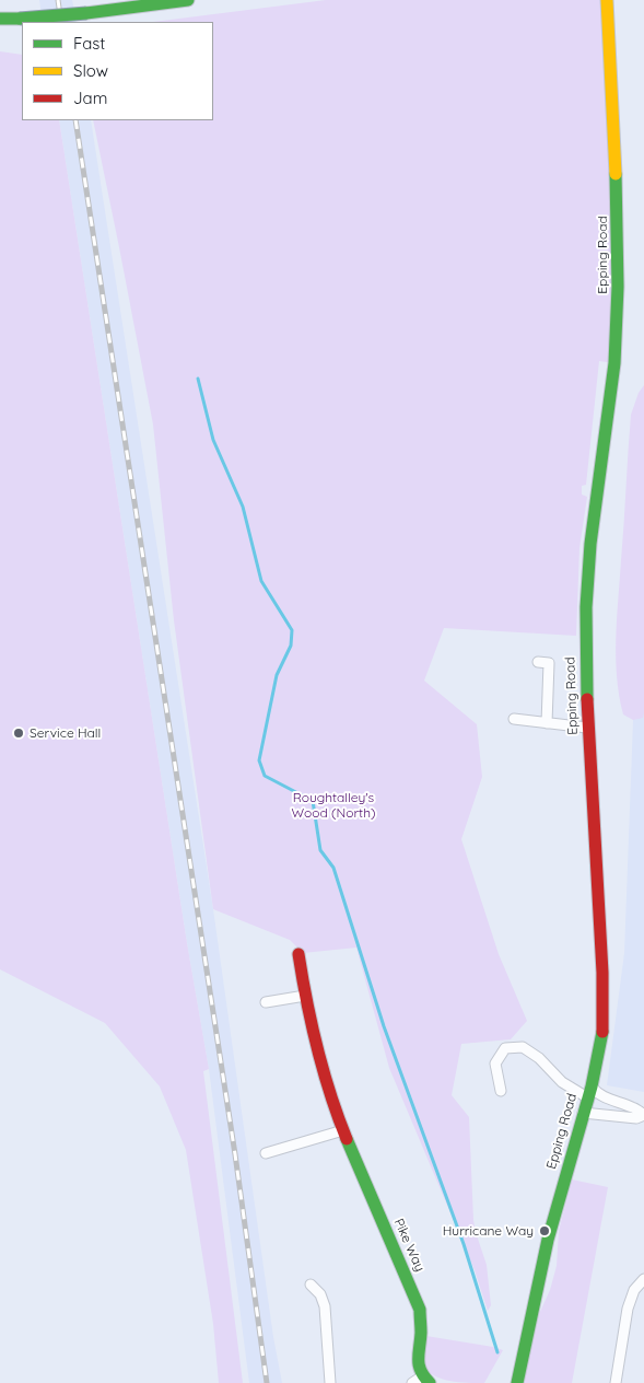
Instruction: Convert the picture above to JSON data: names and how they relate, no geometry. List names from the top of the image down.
{
  "streets": {
    "main road": ["Epping Road", "Pike Way"]
  },
  "parks": ["Roughtalley's Wood (North)"],
  "places": ["Service Hall", "Hurricane Way"],
  "legend": ["Fast", "Slow", "Jam"]
}
